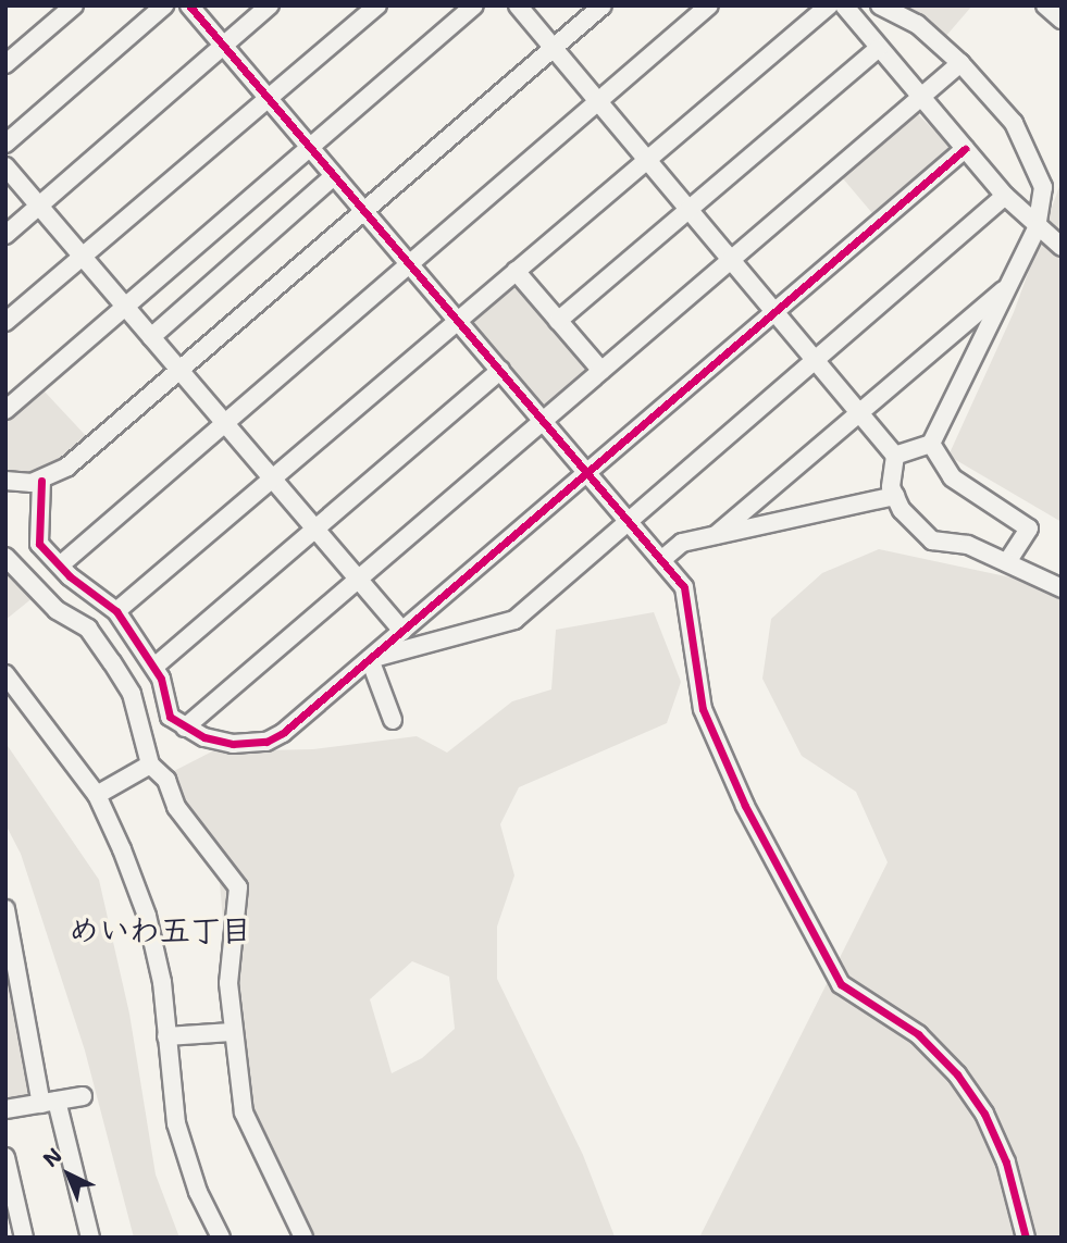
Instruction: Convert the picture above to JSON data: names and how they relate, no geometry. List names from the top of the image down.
{
  "districts": ["めいわ五丁目"],
  "north": "top left"
}
